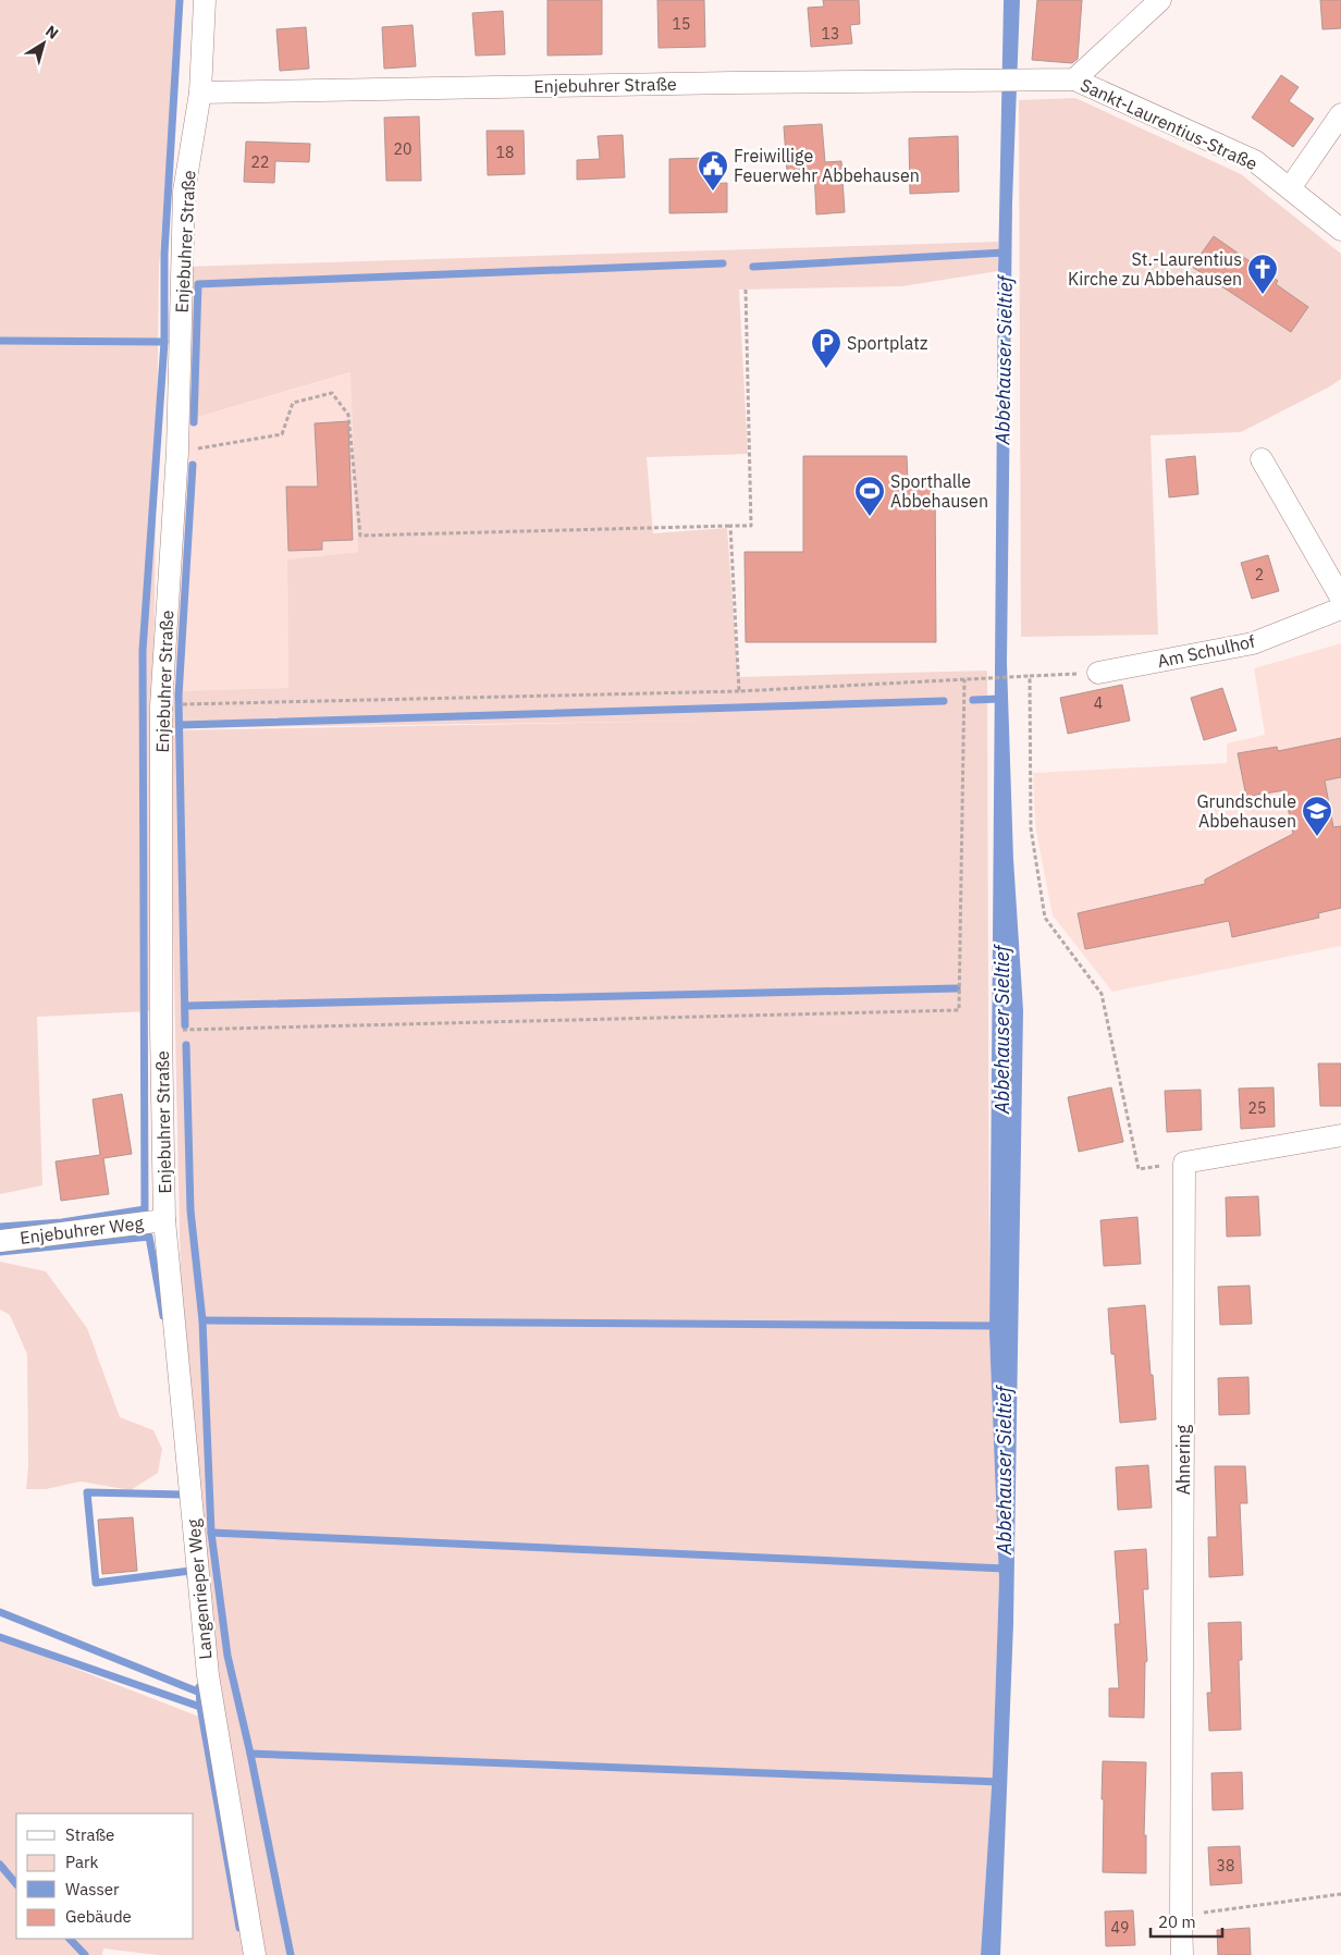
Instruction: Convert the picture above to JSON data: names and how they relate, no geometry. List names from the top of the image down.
{
  "streets": {
    "street": [
      "Enjebuhrer Straße",
      "Sankt-Laurentius-Straße",
      "Am Schulhof",
      "Enjebuhrer Weg",
      "Ahnering",
      "Langenrieper Weg"
    ]
  },
  "crossings": [
    ["Enjebuhrer Straße", "Sankt-Laurentius-Straße"],
    ["Enjebuhrer Straße", "Enjebuhrer Weg"],
    ["Enjebuhrer Straße", "Langenrieper Weg"],
    ["Enjebuhrer Weg", "Langenrieper Weg"]
  ],
  "water": ["Abbehauser Sieltief"],
  "places": {
    "public building": ["Freiwillige Feuerwehr Abbehausen"],
    "church": ["St.-Laurentius Kirche zu Abbehausen"],
    "parking": ["Sportplatz"],
    "sports": ["Sporthalle Abbehausen"],
    "school or university": ["Grundschule Abbehausen"]
  },
  "house_numbers": [
    "15",
    "13",
    "20",
    "18",
    "22",
    "2",
    "4",
    "25",
    "38",
    "49"
  ],
  "legend": [
    "Straße",
    "Park",
    "Wasser",
    "Gebäude"
  ],
  "scale_bar": "20 m",
  "north": "top right"
}
